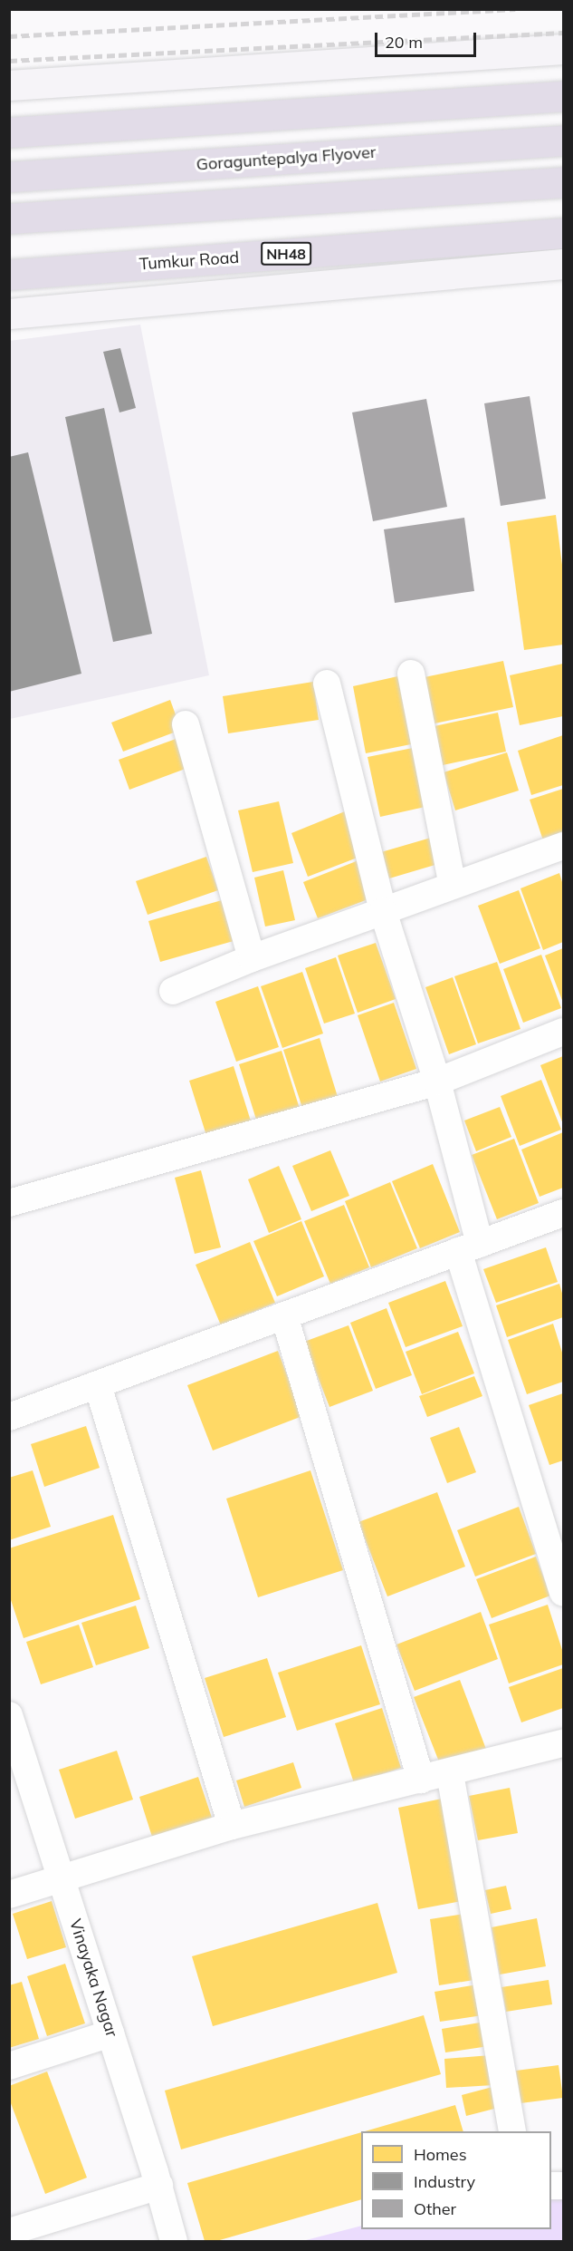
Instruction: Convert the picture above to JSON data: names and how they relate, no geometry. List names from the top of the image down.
{
  "streets": {
    "highway": ["Goraguntepalya Flyover", "NH48", "Tumkur Road"],
    "street": ["Vinayaka Nagar"]
  },
  "legend": ["Homes", "Industry", "Other"],
  "scale_bar": "20 m"
}
